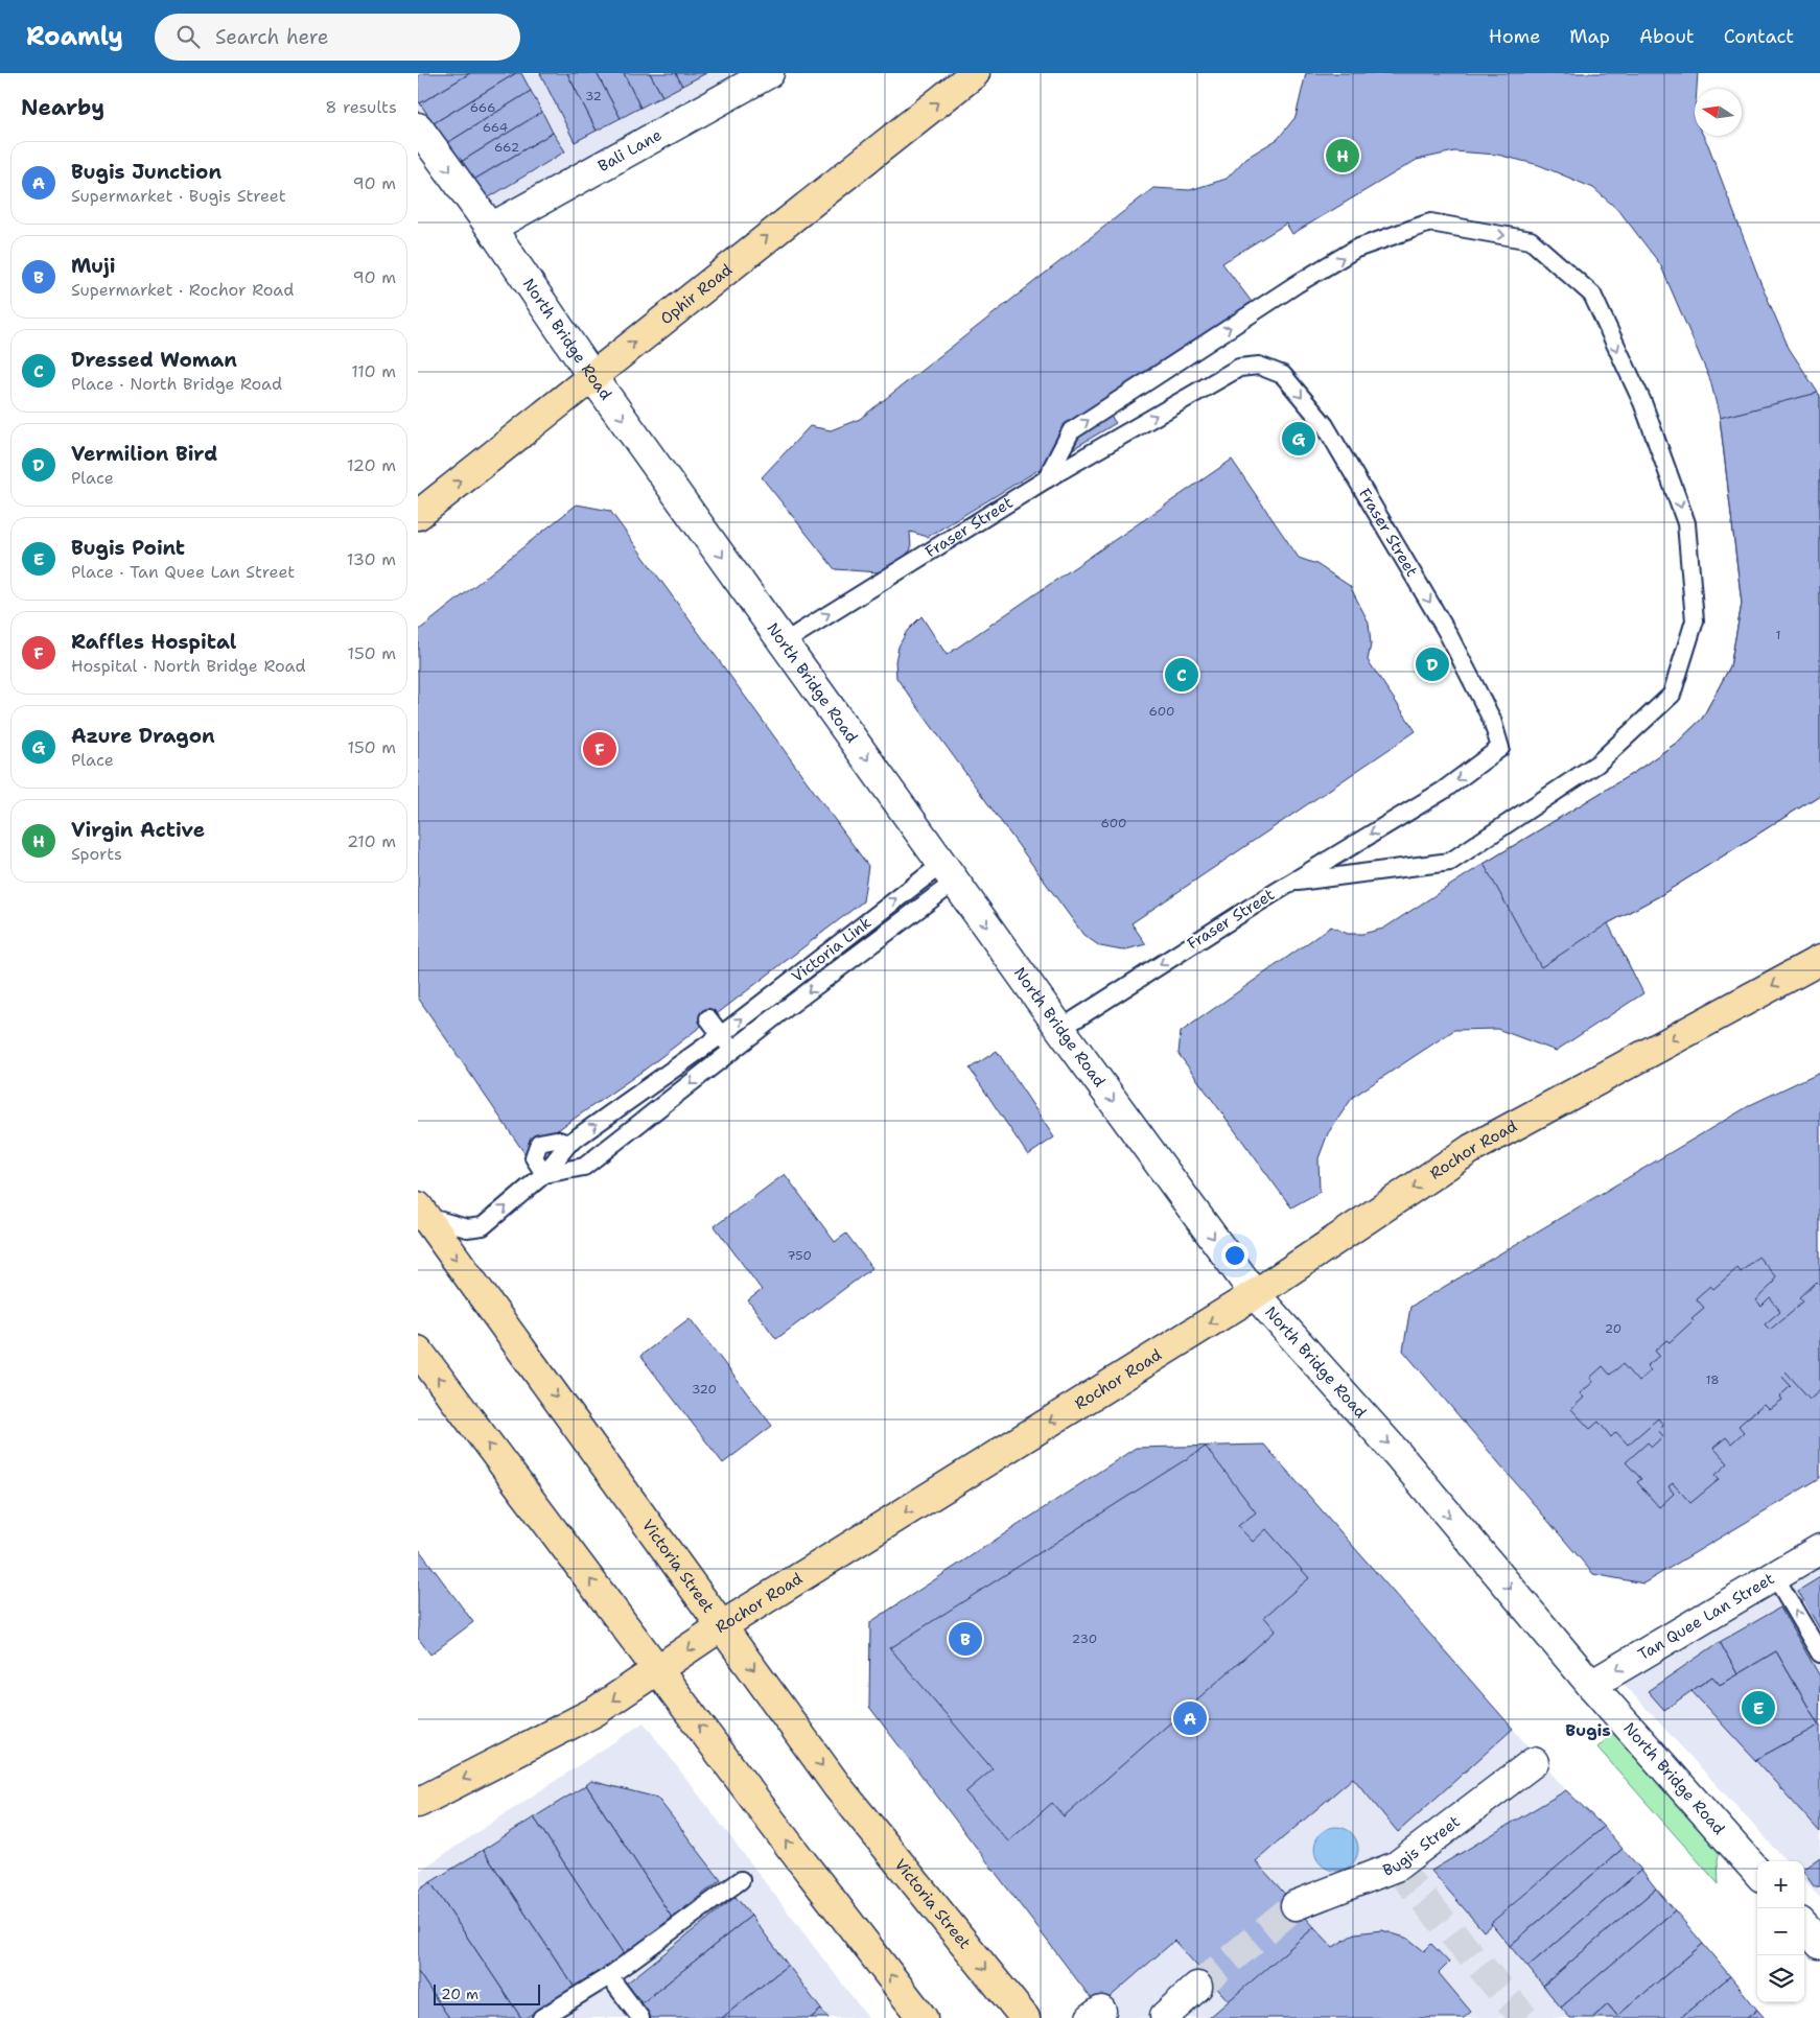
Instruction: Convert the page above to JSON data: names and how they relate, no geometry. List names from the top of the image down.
{
  "streets": {
    "main road": [
      "Bali Lane",
      "Ophir Road",
      "North Bridge Road",
      "Rochor Road",
      "Victoria Street",
      "Tan Quee Lan Street",
      "Bugis Street"
    ],
    "lane": ["Fraser Street", "Victoria Link"]
  },
  "crossings": [
    ["Bali Lane", "North Bridge Road"],
    ["Ophir Road", "North Bridge Road"],
    ["North Bridge Road", "Fraser Street"],
    ["North Bridge Road", "Victoria Link"],
    ["North Bridge Road", "Rochor Road"],
    ["North Bridge Road", "Tan Quee Lan Street"],
    ["Victoria Link", "Victoria Street"],
    ["Rochor Road", "Victoria Street"]
  ],
  "one_way": [
    "Ophir Road",
    "North Bridge Road",
    "Rochor Road",
    "Tan Quee Lan Street"
  ],
  "districts": ["Bugis"],
  "house_numbers": [
    "32",
    "666",
    "664",
    "662",
    "1",
    "600",
    "600",
    "750",
    "20",
    "18",
    "320",
    "230"
  ],
  "scale_bar": "20 m",
  "north": "left",
  "page": {
    "header": "Roamly",
    "search": "Search here",
    "nav": [
      "Home",
      "Map",
      "About",
      "Contact"
    ],
    "heading": ["Nearby", "8 results"],
    "pins": [
      "H",
      "G",
      "D",
      "C",
      "F",
      "B",
      "E",
      "A"
    ],
    "list": [
      {
        "mark": "A",
        "name": "Bugis Junction",
        "note": "Supermarket · Bugis Street",
        "value": "90 m"
      },
      {
        "mark": "B",
        "name": "Muji",
        "note": "Supermarket · Rochor Road",
        "value": "90 m"
      },
      {
        "mark": "C",
        "name": "Dressed Woman",
        "note": "Place · North Bridge Road",
        "value": "110 m"
      },
      {
        "mark": "D",
        "name": "Vermilion Bird",
        "note": "Place",
        "value": "120 m"
      },
      {
        "mark": "E",
        "name": "Bugis Point",
        "note": "Place · Tan Quee Lan Street",
        "value": "130 m"
      },
      {
        "mark": "F",
        "name": "Raffles Hospital",
        "note": "Hospital · North Bridge Road",
        "value": "150 m"
      },
      {
        "mark": "G",
        "name": "Azure Dragon",
        "note": "Place",
        "value": "150 m"
      },
      {
        "mark": "H",
        "name": "Virgin Active",
        "note": "Sports",
        "value": "210 m"
      }
    ],
    "map_buttons": ["+", "−"],
    "scale": "20 m"
  }
}
